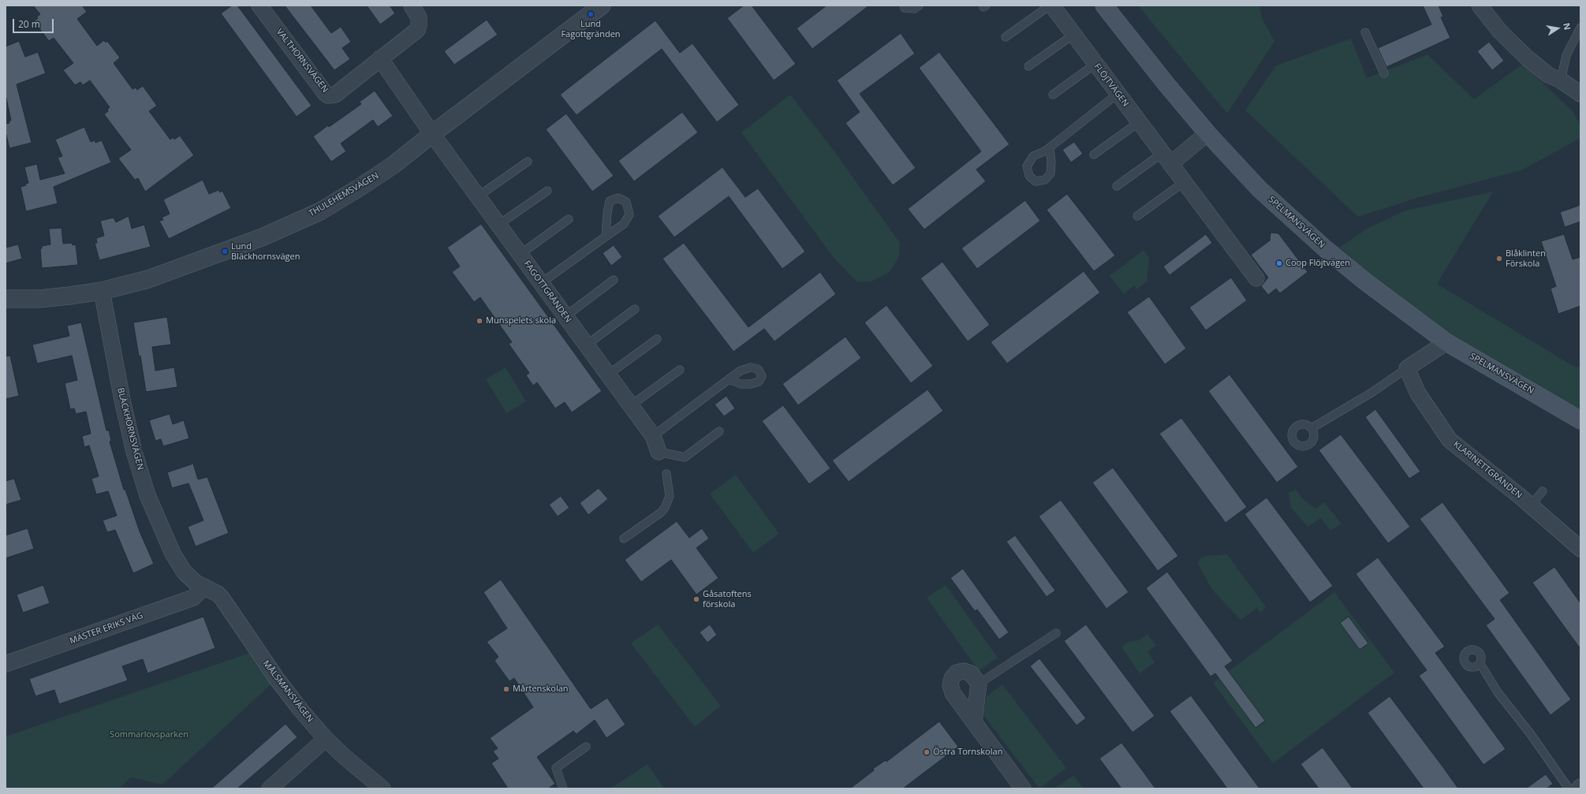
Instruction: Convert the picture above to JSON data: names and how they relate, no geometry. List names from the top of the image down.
{
  "streets": {
    "main road": ["SPELMANSVÄGEN"],
    "street": [
      "VALTHORNSVÄGEN",
      "FLÖJTVÄGEN",
      "THULEHEMSVÄGEN",
      "FAGOTTGRÄNDEN",
      "BLÄCKHORNSVÄGEN",
      "KLARINETTGRÄNDEN",
      "MÄSTER ERIKS VÄG",
      "MÅLSMANSVÄGEN"
    ]
  },
  "crossings": [
    ["THULEHEMSVÄGEN", "FAGOTTGRÄNDEN"],
    ["THULEHEMSVÄGEN", "BLÄCKHORNSVÄGEN"],
    ["BLÄCKHORNSVÄGEN", "MÄSTER ERIKS VÄG"],
    ["BLÄCKHORNSVÄGEN", "MÅLSMANSVÄGEN"],
    ["MÄSTER ERIKS VÄG", "MÅLSMANSVÄGEN"]
  ],
  "parks": ["Sommarlovsparken"],
  "places": [
    "Lund Fagottgränden",
    "Lund Bläckhornsvägen",
    "Blåklinten Förskola",
    "Coop Flöjtvägen",
    "Munspelets skola",
    "Gåsatoftens förskola",
    "Mårtenskolan",
    "Östra Tornskolan"
  ],
  "scale_bar": "20 m",
  "north": "right"
}
